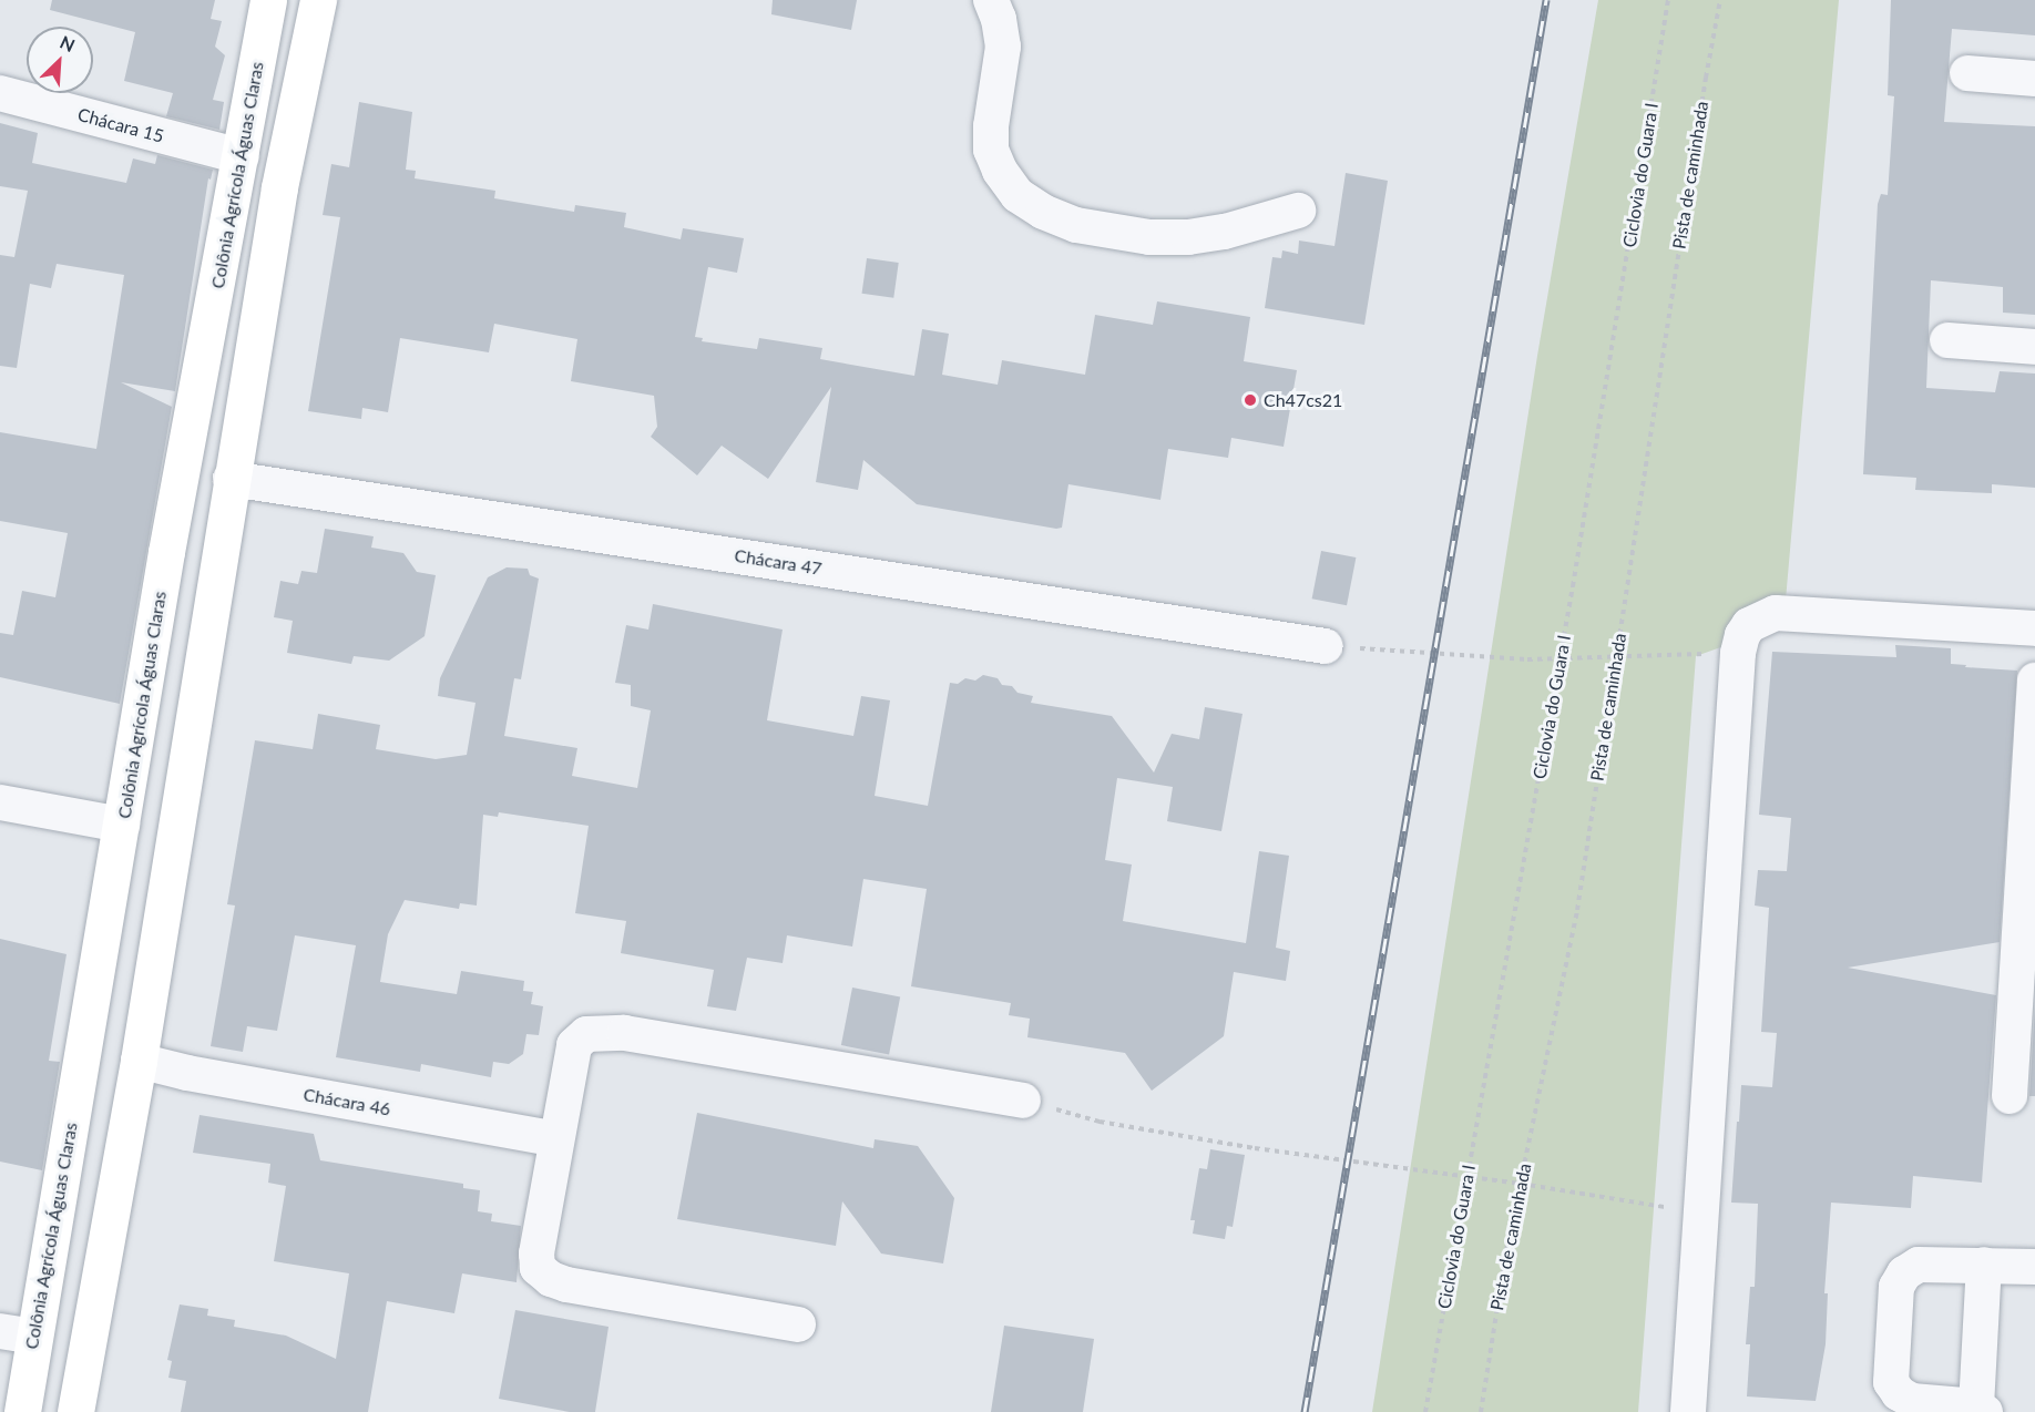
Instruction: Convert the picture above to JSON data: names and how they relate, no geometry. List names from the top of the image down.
{
  "streets": {
    "main road": ["Colônia Agrícola Águas Claras"],
    "street": ["Chácara 15", "Chácara 47", "Chácara 46"],
    "path": ["Ciclovia do Guara I", "Pista de caminhada"]
  },
  "crossings": [
    ["Chácara 15", "Colônia Agrícola Águas Claras"]
  ],
  "places": ["Ch47cs21"],
  "north": "top right"
}
